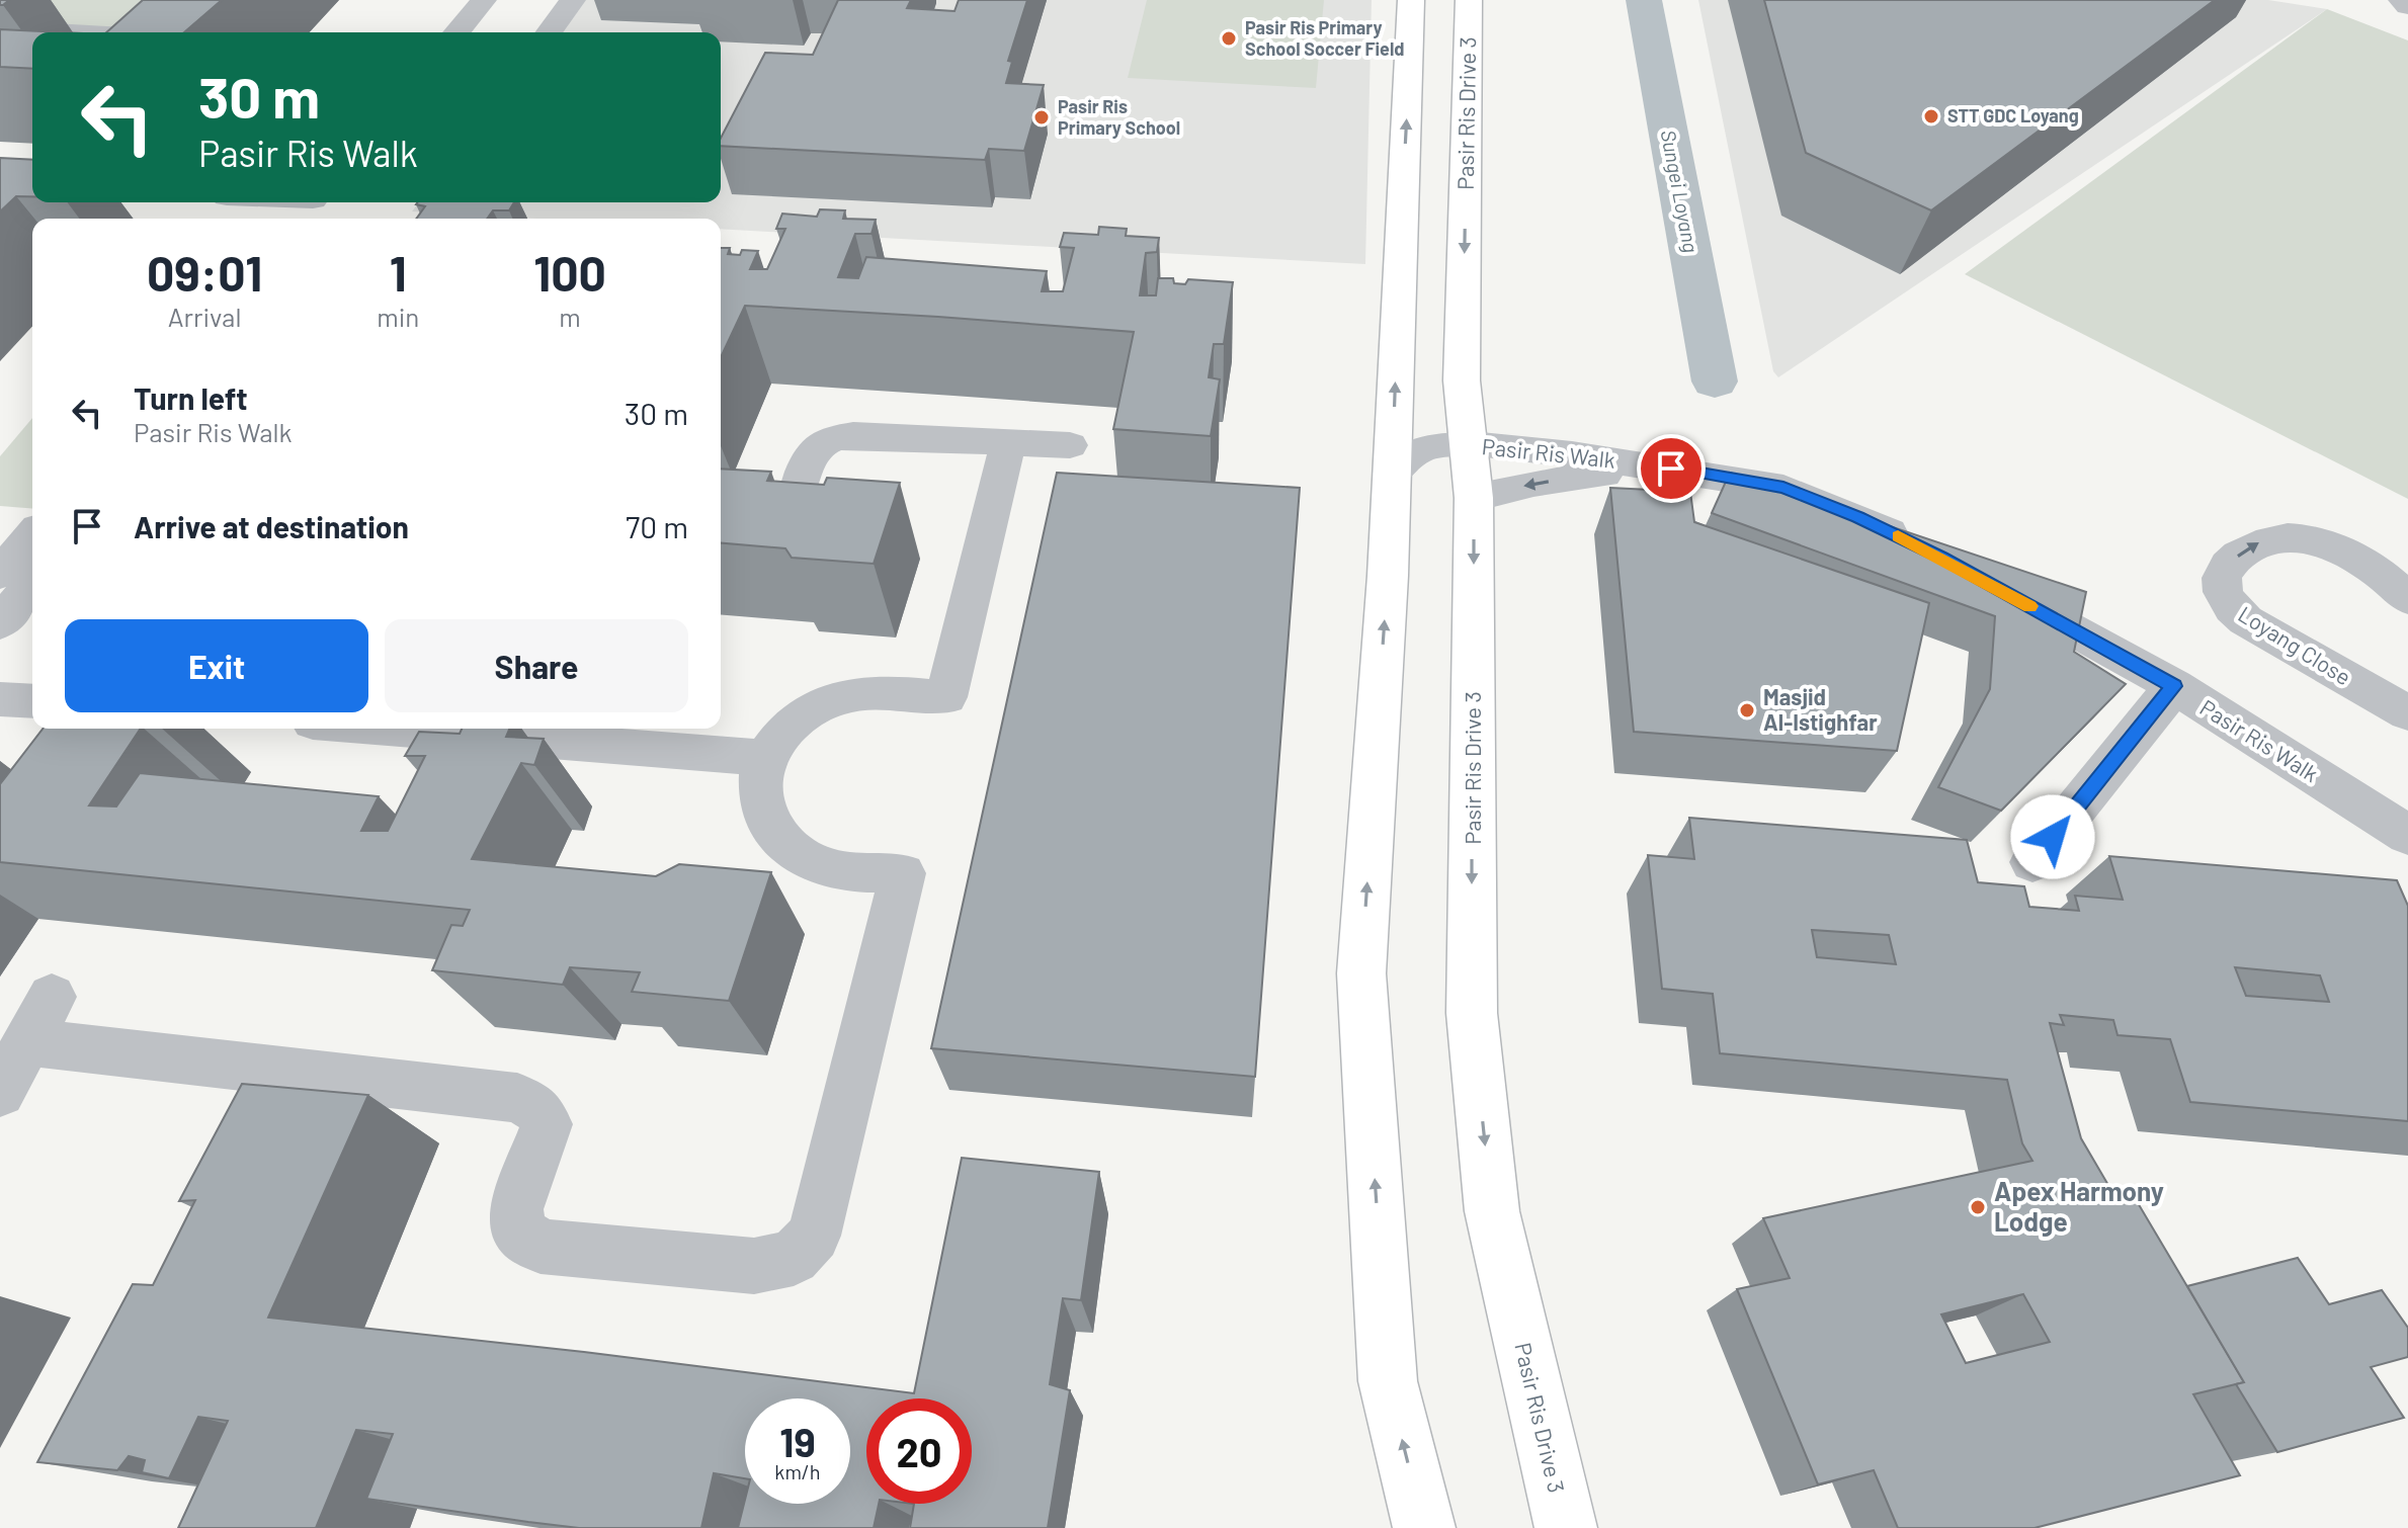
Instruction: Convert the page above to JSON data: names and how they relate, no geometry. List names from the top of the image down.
{
  "streets": {
    "main road": ["Pasir Ris Drive 3"],
    "street": ["Pasir Ris Walk", "Loyang Close"]
  },
  "crossings": [
    ["Pasir Ris Drive 3", "Pasir Ris Walk"]
  ],
  "water": ["Sungei Loyang"],
  "places": [
    "Pasir Ris Primary School Soccer Field",
    "STT GDC Loyang",
    "Pasir Ris Primary School",
    "Masjid Al-Istighfar",
    "Apex Harmony Lodge"
  ],
  "page": {
    "turn": ["30 m", "Pasir Ris Walk"],
    "eta": [
      "09:01",
      "Arrival",
      "1",
      "min",
      "100",
      "m"
    ],
    "list": [
      {
        "name": "Turn left",
        "note": "Pasir Ris Walk",
        "value": "30 m"
      },
      {
        "name": "Arrive at destination",
        "value": "70 m"
      }
    ],
    "buttons": ["Exit", "Share"],
    "speed": "19 km/h",
    "limit": "20"
  }
}
